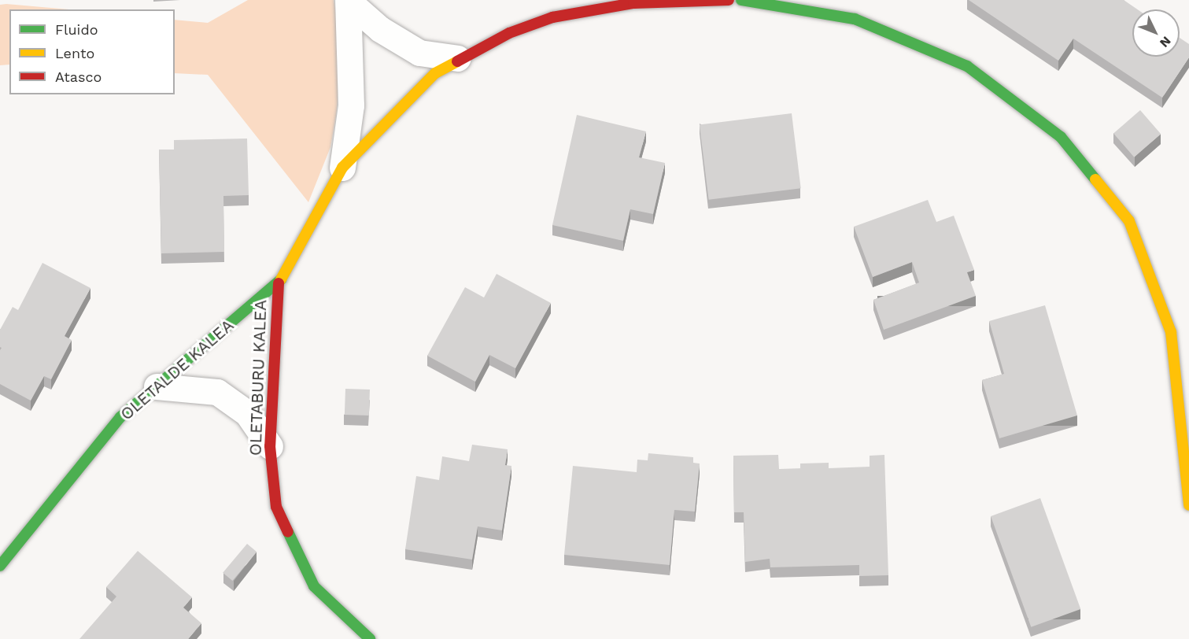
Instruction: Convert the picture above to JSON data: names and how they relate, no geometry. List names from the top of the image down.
{
  "streets": {
    "street": ["OLETALDE KALEA", "OLETABURU KALEA"]
  },
  "crossings": [
    ["OLETALDE KALEA", "OLETABURU KALEA"]
  ],
  "legend": ["Fluido", "Lento", "Atasco"],
  "north": "bottom right"
}
